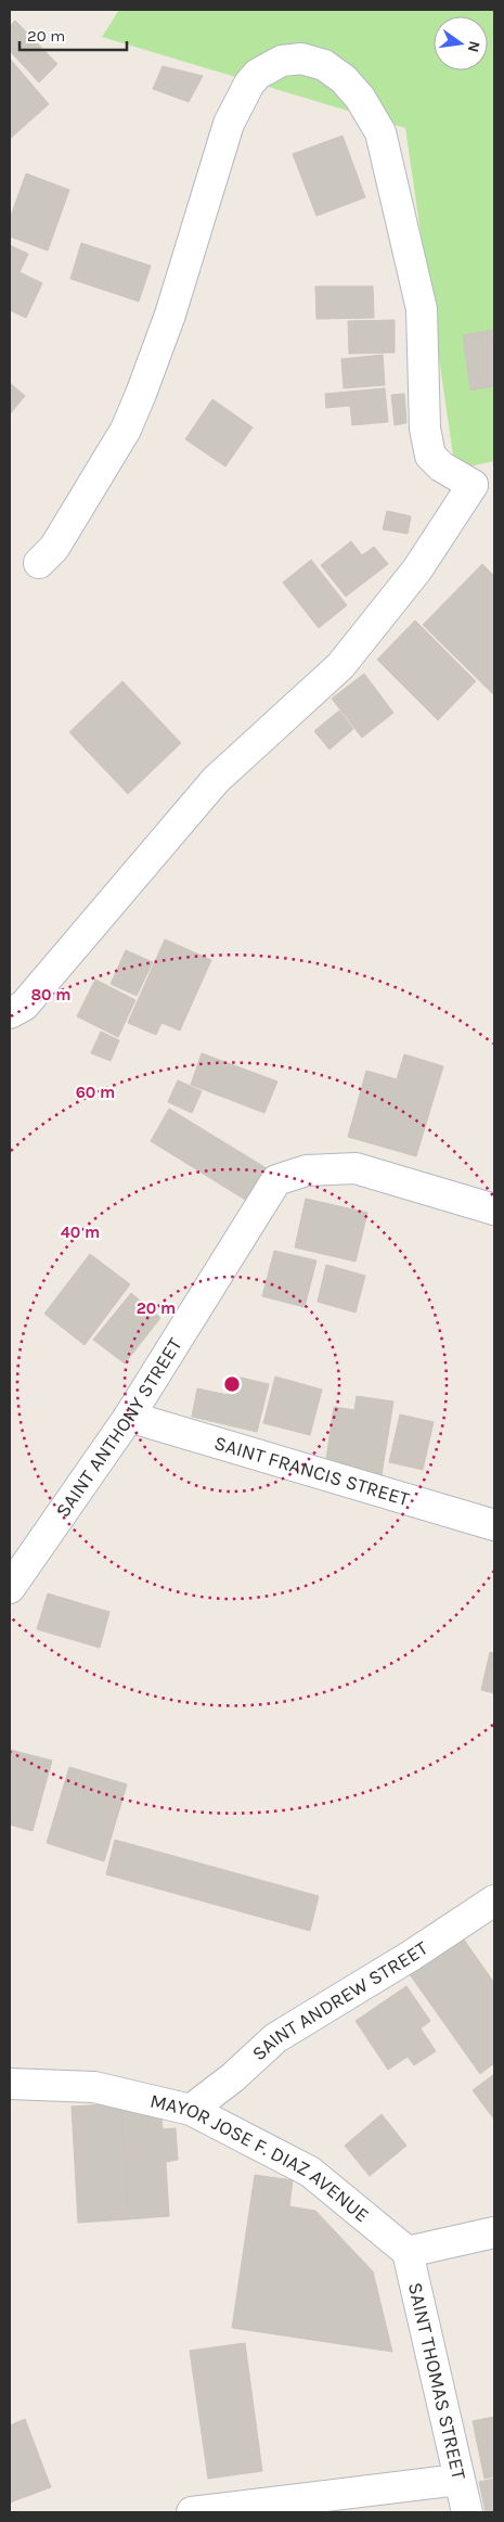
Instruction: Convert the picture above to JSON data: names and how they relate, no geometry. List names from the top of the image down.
{
  "streets": {
    "street": [
      "SAINT ANTHONY STREET",
      "SAINT FRANCIS STREET",
      "SAINT ANDREW STREET",
      "MAYOR JOSE F. DIAZ AVENUE",
      "SAINT THOMAS STREET"
    ]
  },
  "crossings": [
    ["SAINT ANTHONY STREET", "SAINT FRANCIS STREET"],
    ["SAINT ANDREW STREET", "MAYOR JOSE F. DIAZ AVENUE"],
    ["MAYOR JOSE F. DIAZ AVENUE", "SAINT THOMAS STREET"]
  ],
  "scale_bar": "20 m",
  "north": "right",
  "rings": [
    "80 m",
    "60 m",
    "40 m",
    "20 m"
  ]
}
